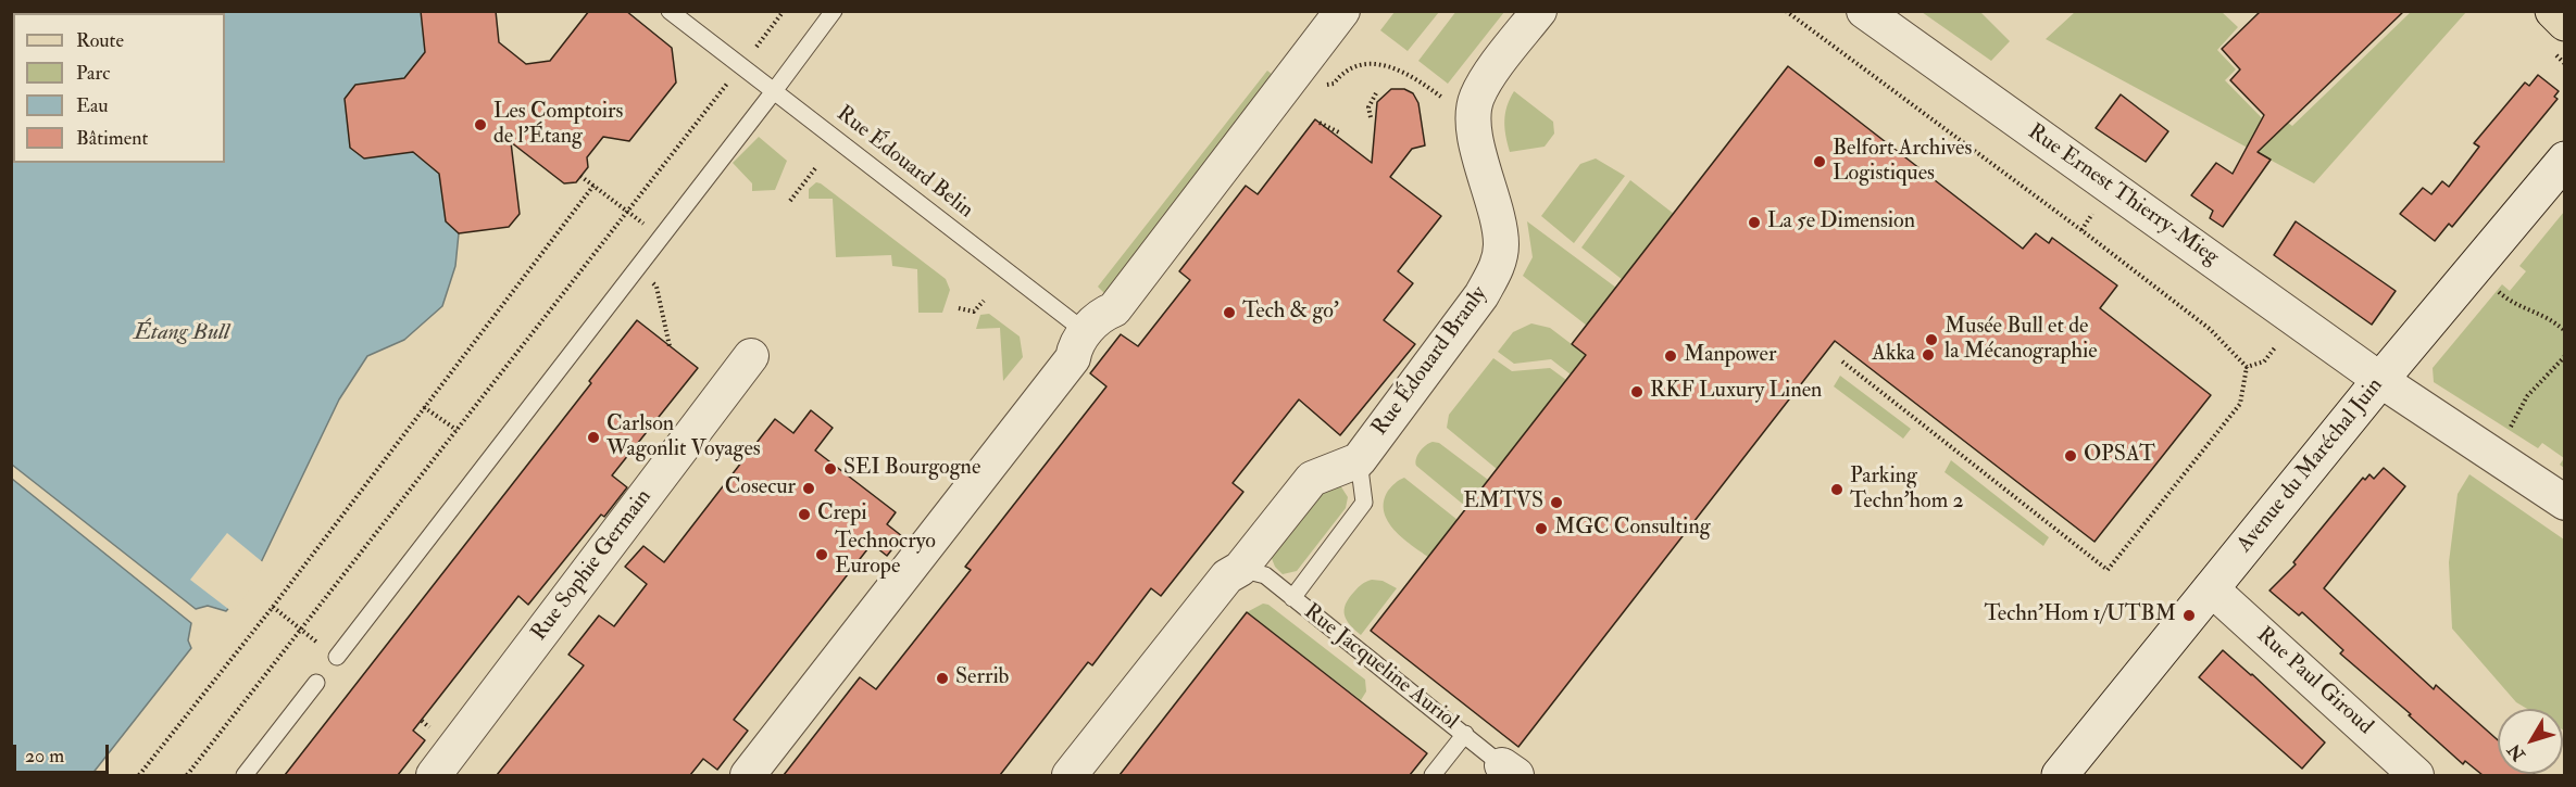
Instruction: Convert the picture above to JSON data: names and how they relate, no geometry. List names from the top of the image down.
{
  "streets": {
    "street": [
      "Rue Ernest Thierry-Mieg",
      "Rue Édouard Branly",
      "Avenue du Maréchal Juin",
      "Rue Sophie Germain",
      "Rue Paul Giroud"
    ],
    "lane": ["Rue Édouard Belin", "Rue Jacqueline Auriol"]
  },
  "crossings": [
    ["Rue Ernest Thierry-Mieg", "Avenue du Maréchal Juin"],
    ["Avenue du Maréchal Juin", "Rue Paul Giroud"]
  ],
  "water": ["Étang Bull"],
  "places": [
    "Les Comptoirs de l'Étang",
    "Belfort Archives Logistiques",
    "La 5e Dimension",
    "Tech & go'",
    "Musée Bull et de la Mécanographie",
    "Akka",
    "Manpower",
    "RKF Luxury Linen",
    "Carlson Wagonlit Voyages",
    "OPSAT",
    "SEI Bourgogne",
    "Cosecur",
    "Parking Techn'hom 2",
    "EMTVS",
    "Crepi",
    "MGC Consulting",
    "Technocryo Europe",
    "Techn'Hom 1/UTBM",
    "Serrib"
  ],
  "legend": [
    "Route",
    "Parc",
    "Eau",
    "Bâtiment"
  ],
  "scale_bar": "20 m",
  "north": "bottom left"
}
